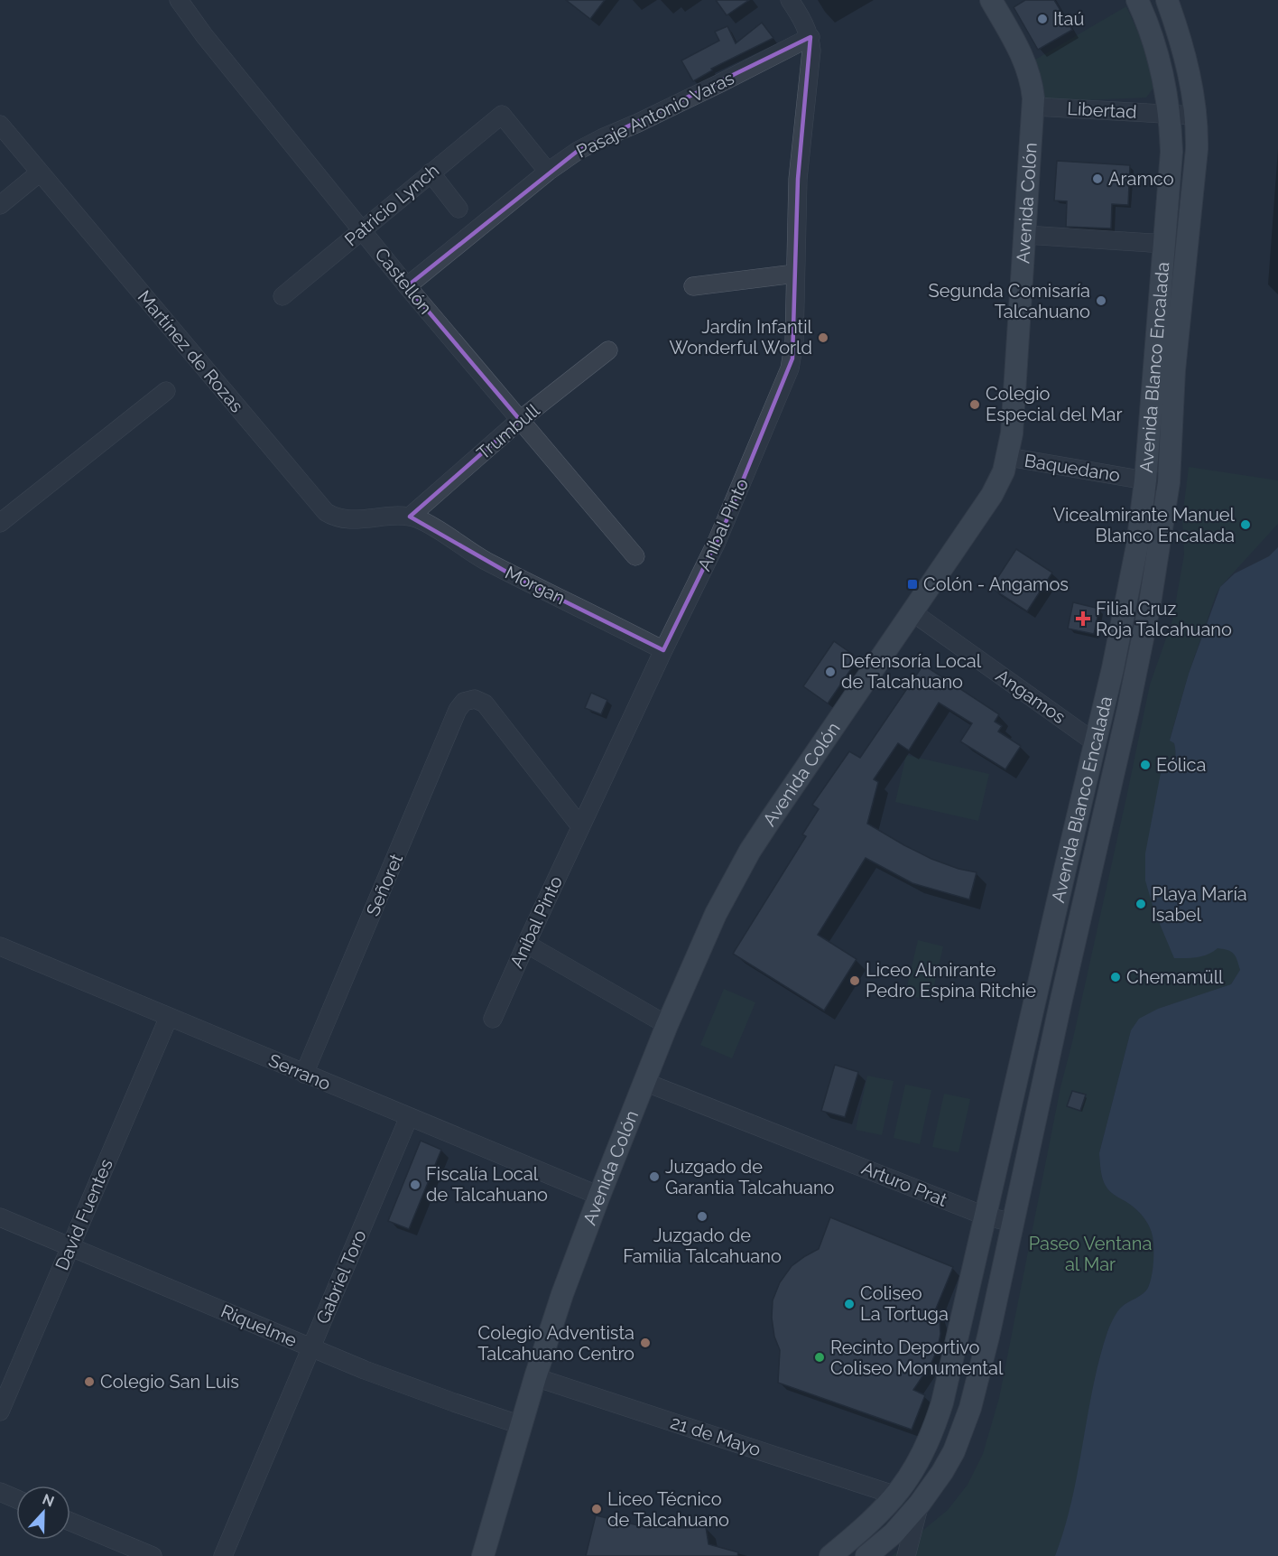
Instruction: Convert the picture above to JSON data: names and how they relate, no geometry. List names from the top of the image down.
{
  "streets": {
    "main road": ["Avenida Colón", "Avenida Blanco Encalada"],
    "street": [
      "Libertad",
      "Pasaje Antonio Varas",
      "Patricio Lynch",
      "Castellón",
      "Martínez de Rozas",
      "Trumbull",
      "Baquedano",
      "Aníbal Pinto",
      "Morgan",
      "Angamos",
      "Señoret",
      "Serrano",
      "Arturo Prat",
      "David Fuentes",
      "Gabriel Toro",
      "Riquelme",
      "21 de Mayo"
    ]
  },
  "crossings": [
    ["Libertad", "Avenida Colón"],
    ["Libertad", "Avenida Blanco Encalada"],
    ["Pasaje Antonio Varas", "Patricio Lynch"],
    ["Pasaje Antonio Varas", "Castellón"],
    ["Pasaje Antonio Varas", "Aníbal Pinto"],
    ["Avenida Colón", "Baquedano"],
    ["Avenida Colón", "Angamos"],
    ["Avenida Colón", "Serrano"],
    ["Avenida Colón", "Arturo Prat"],
    ["Avenida Colón", "Riquelme"],
    ["Avenida Colón", "21 de Mayo"],
    ["Patricio Lynch", "Castellón"],
    ["Castellón", "Trumbull"],
    ["Martínez de Rozas", "Trumbull"],
    ["Martínez de Rozas", "Morgan"],
    ["Avenida Blanco Encalada", "Baquedano"],
    ["Avenida Blanco Encalada", "Angamos"],
    ["Avenida Blanco Encalada", "Arturo Prat"],
    ["Avenida Blanco Encalada", "21 de Mayo"],
    ["Trumbull", "Morgan"],
    ["Aníbal Pinto", "Morgan"],
    ["Aníbal Pinto", "Señoret"],
    ["Señoret", "Serrano"],
    ["Serrano", "David Fuentes"],
    ["Serrano", "Gabriel Toro"],
    ["David Fuentes", "Riquelme"],
    ["Gabriel Toro", "Riquelme"]
  ],
  "parks": ["Paseo Ventana al Mar"],
  "places": {
    "other": [
      "Itaú",
      "Aramco",
      "Segunda Comisaría Talcahuano",
      "Jardín Infantil Wonderful World",
      "Colegio Especial del Mar",
      "Vicealmirante Manuel Blanco Encalada",
      "Defensoría Local de Talcahuano",
      "Eólica",
      "Playa María Isabel",
      "Chemamüll",
      "Liceo Almirante Pedro Espina Ritchie",
      "Juzgado de Garantia Talcahuano",
      "Fiscalía Local de Talcahuano",
      "Juzgado de Familia Talcahuano",
      "Coliseo La Tortuga",
      "Colegio Adventista Talcahuano Centro",
      "Recinto Deportivo Coliseo Monumental",
      "Colegio San Luis",
      "Liceo Técnico de Talcahuano"
    ],
    "transit": ["Colón - Angamos"],
    "health": ["Filial Cruz Roja Talcahuano"]
  },
  "north": "top"
}
